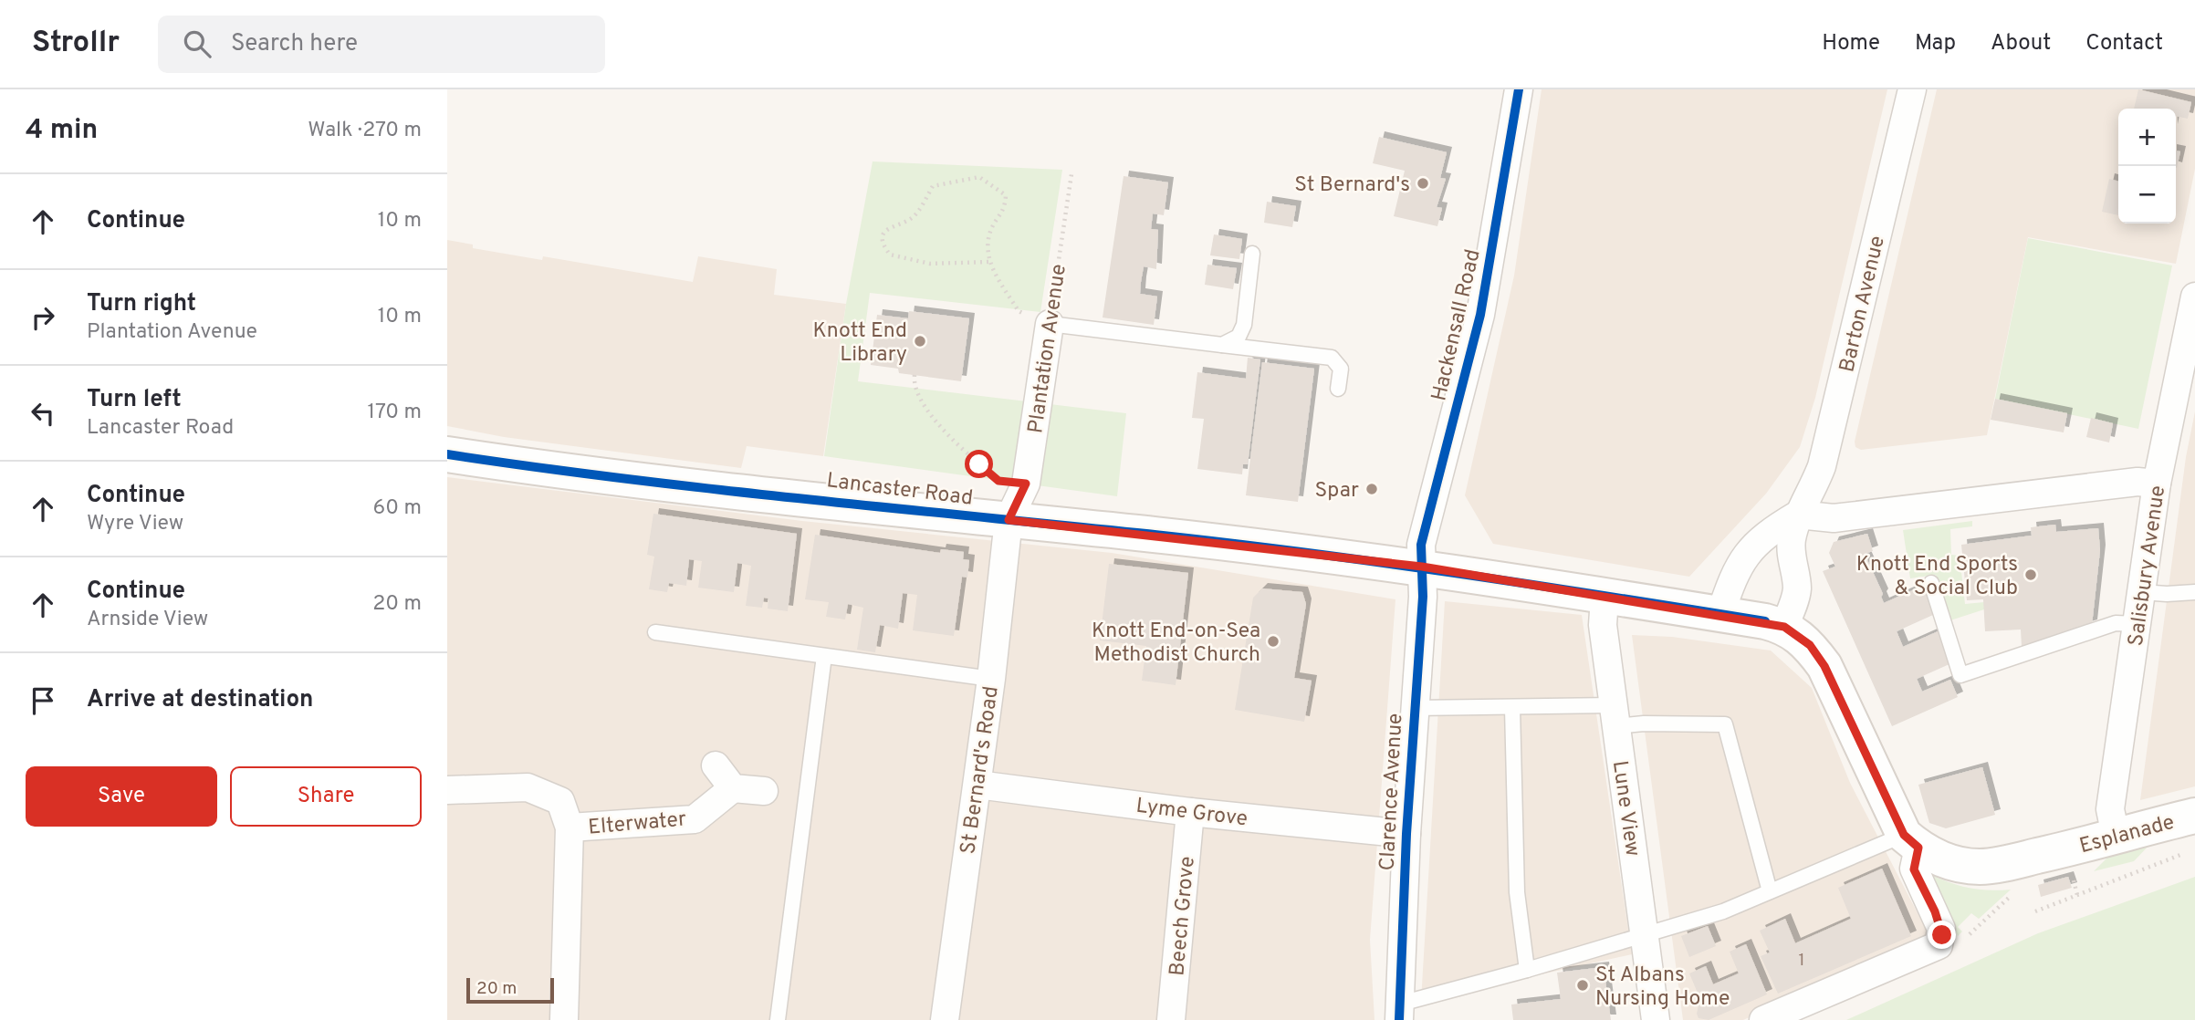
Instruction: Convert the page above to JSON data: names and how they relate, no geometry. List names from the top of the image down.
{
  "streets": {
    "main road": ["Lancaster Road", "Esplanade"],
    "street": [
      "Barton Avenue",
      "Hackensall Road",
      "Plantation Avenue",
      "Salisbury Avenue",
      "St Bernard's Road",
      "Clarence Avenue",
      "Lune View",
      "Lyme Grove",
      "Elterwater",
      "Beech Grove"
    ]
  },
  "crossings": [
    ["Hackensall Road", "Lancaster Road"],
    ["Hackensall Road", "Clarence Avenue"],
    ["Plantation Avenue", "Lancaster Road"],
    ["Plantation Avenue", "St Bernard's Road"],
    ["Lancaster Road", "St Bernard's Road"],
    ["Lancaster Road", "Clarence Avenue"],
    ["Lancaster Road", "Lune View"],
    ["Salisbury Avenue", "Esplanade"],
    ["St Bernard's Road", "Lyme Grove"],
    ["Clarence Avenue", "Lyme Grove"],
    ["Lyme Grove", "Beech Grove"]
  ],
  "places": [
    "St Bernard's",
    "Knott End Library",
    "Spar",
    "Knott End Sports & Social Club",
    "Knott End-on-Sea Methodist Church",
    "St Albans Nursing Home"
  ],
  "house_numbers": ["1"],
  "scale_bar": "20 m",
  "page": {
    "header": "Strollr",
    "search": "Search here",
    "nav": [
      "Home",
      "Map",
      "About",
      "Contact"
    ],
    "heading": ["4 min", "Walk · 270 m"],
    "map_buttons": ["+", "−"],
    "list": [
      ["Continue", "10 m"],
      ["Turn right", "Plantation Avenue", "10 m"],
      ["Turn left", "Lancaster Road", "170 m"],
      ["Continue", "Wyre View", "60 m"],
      ["Continue", "Arnside View", "20 m"],
      "Arrive at destination"
    ],
    "buttons": ["Save", "Share"],
    "scale": "20 m"
  }
}
